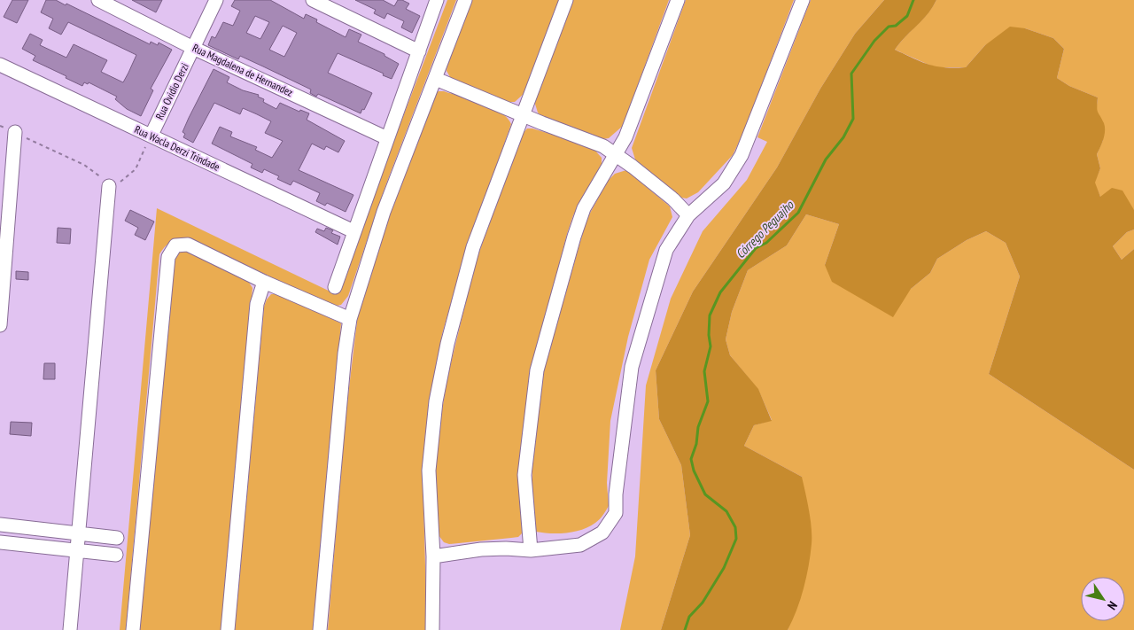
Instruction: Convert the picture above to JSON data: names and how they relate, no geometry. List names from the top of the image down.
{
  "streets": {
    "street": ["Rua Magdalena de Hernandez", "Rua Ovidio Derzi", "Rua Wacla Derzi Trindade"]
  },
  "crossings": [
    ["Rua Magdalena de Hernandez", "Rua Ovidio Derzi"],
    ["Rua Ovidio Derzi", "Rua Wacla Derzi Trindade"]
  ],
  "water": ["Córrego Peguajho"],
  "north": "bottom right"
}
